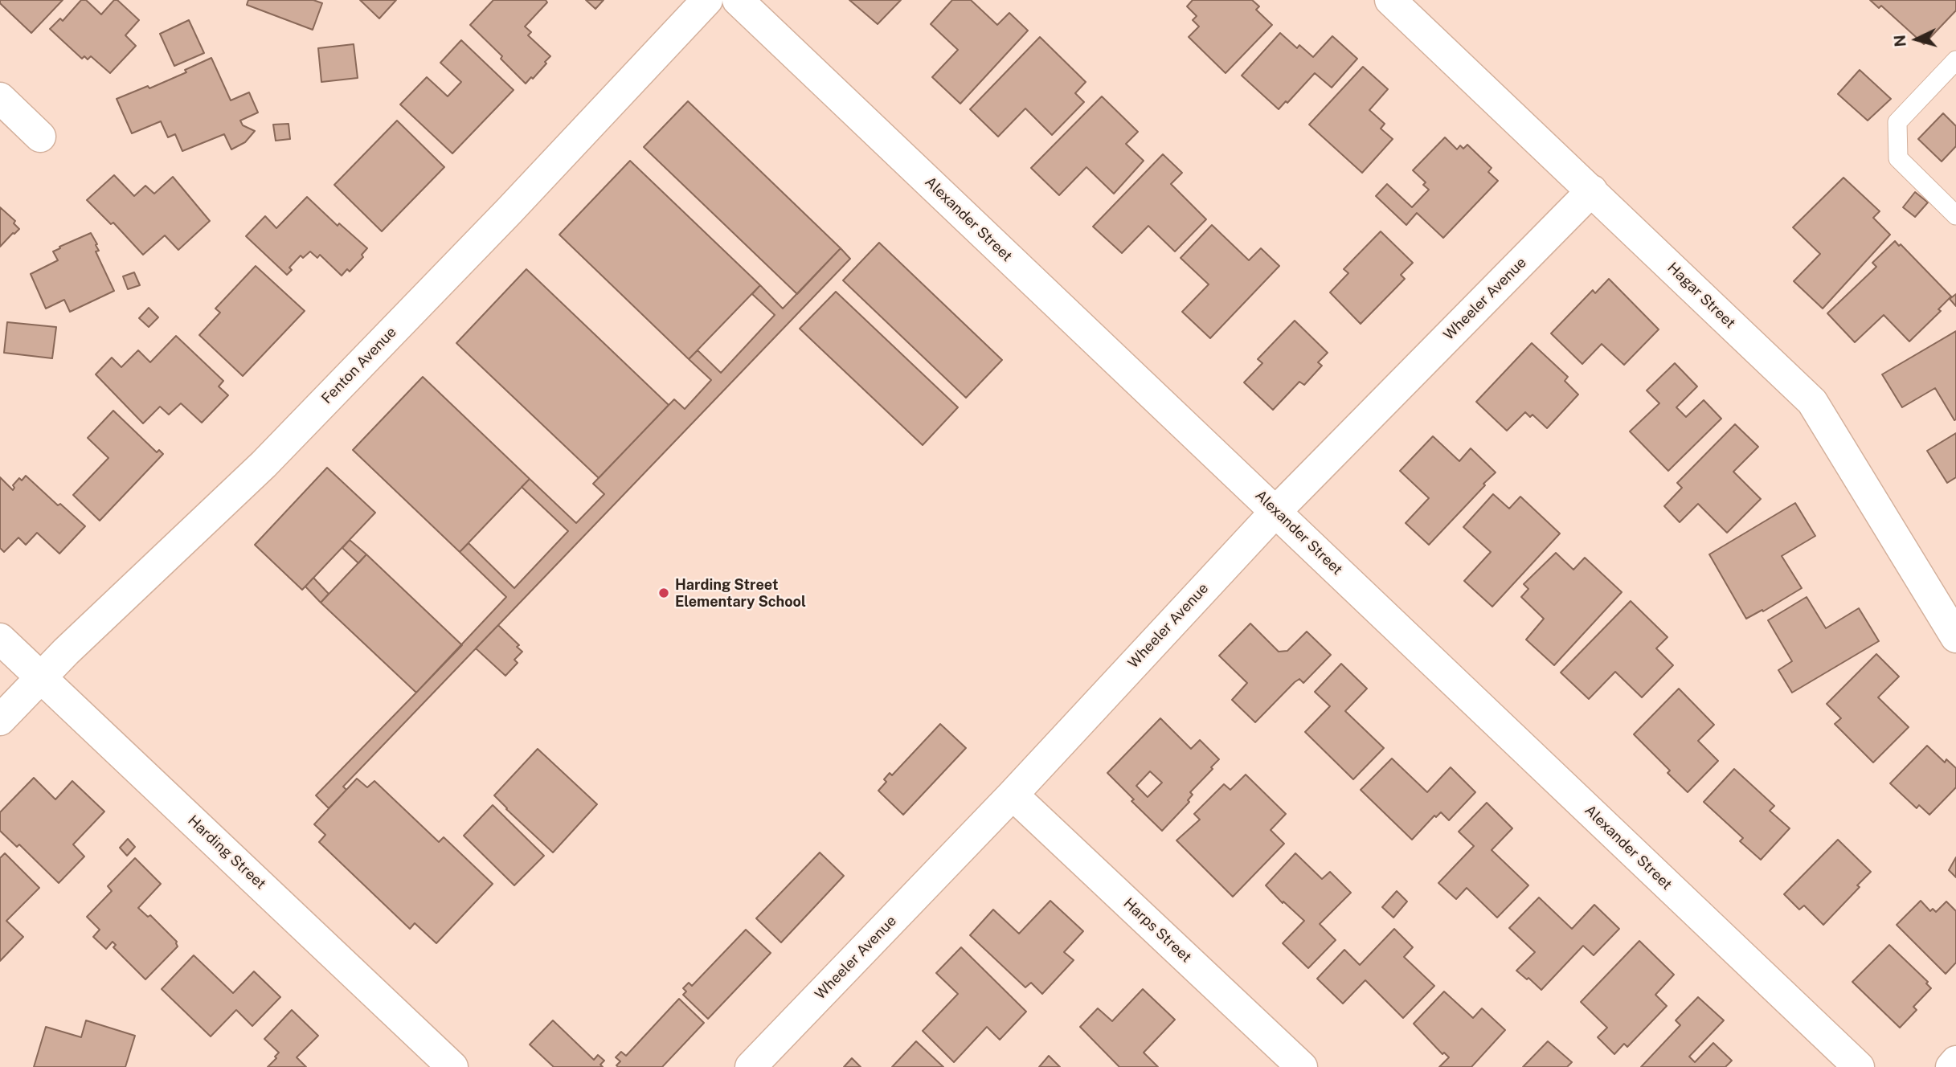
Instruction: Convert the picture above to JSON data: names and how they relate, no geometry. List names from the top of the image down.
{
  "streets": {
    "street": [
      "Alexander Street",
      "Hagar Street",
      "Wheeler Avenue",
      "Fenton Avenue",
      "Harding Street",
      "Harps Street"
    ]
  },
  "crossings": [
    ["Alexander Street", "Wheeler Avenue"],
    ["Hagar Street", "Wheeler Avenue"],
    ["Wheeler Avenue", "Harps Street"],
    ["Fenton Avenue", "Harding Street"]
  ],
  "places": ["Harding Street Elementary School"],
  "north": "left"
}
